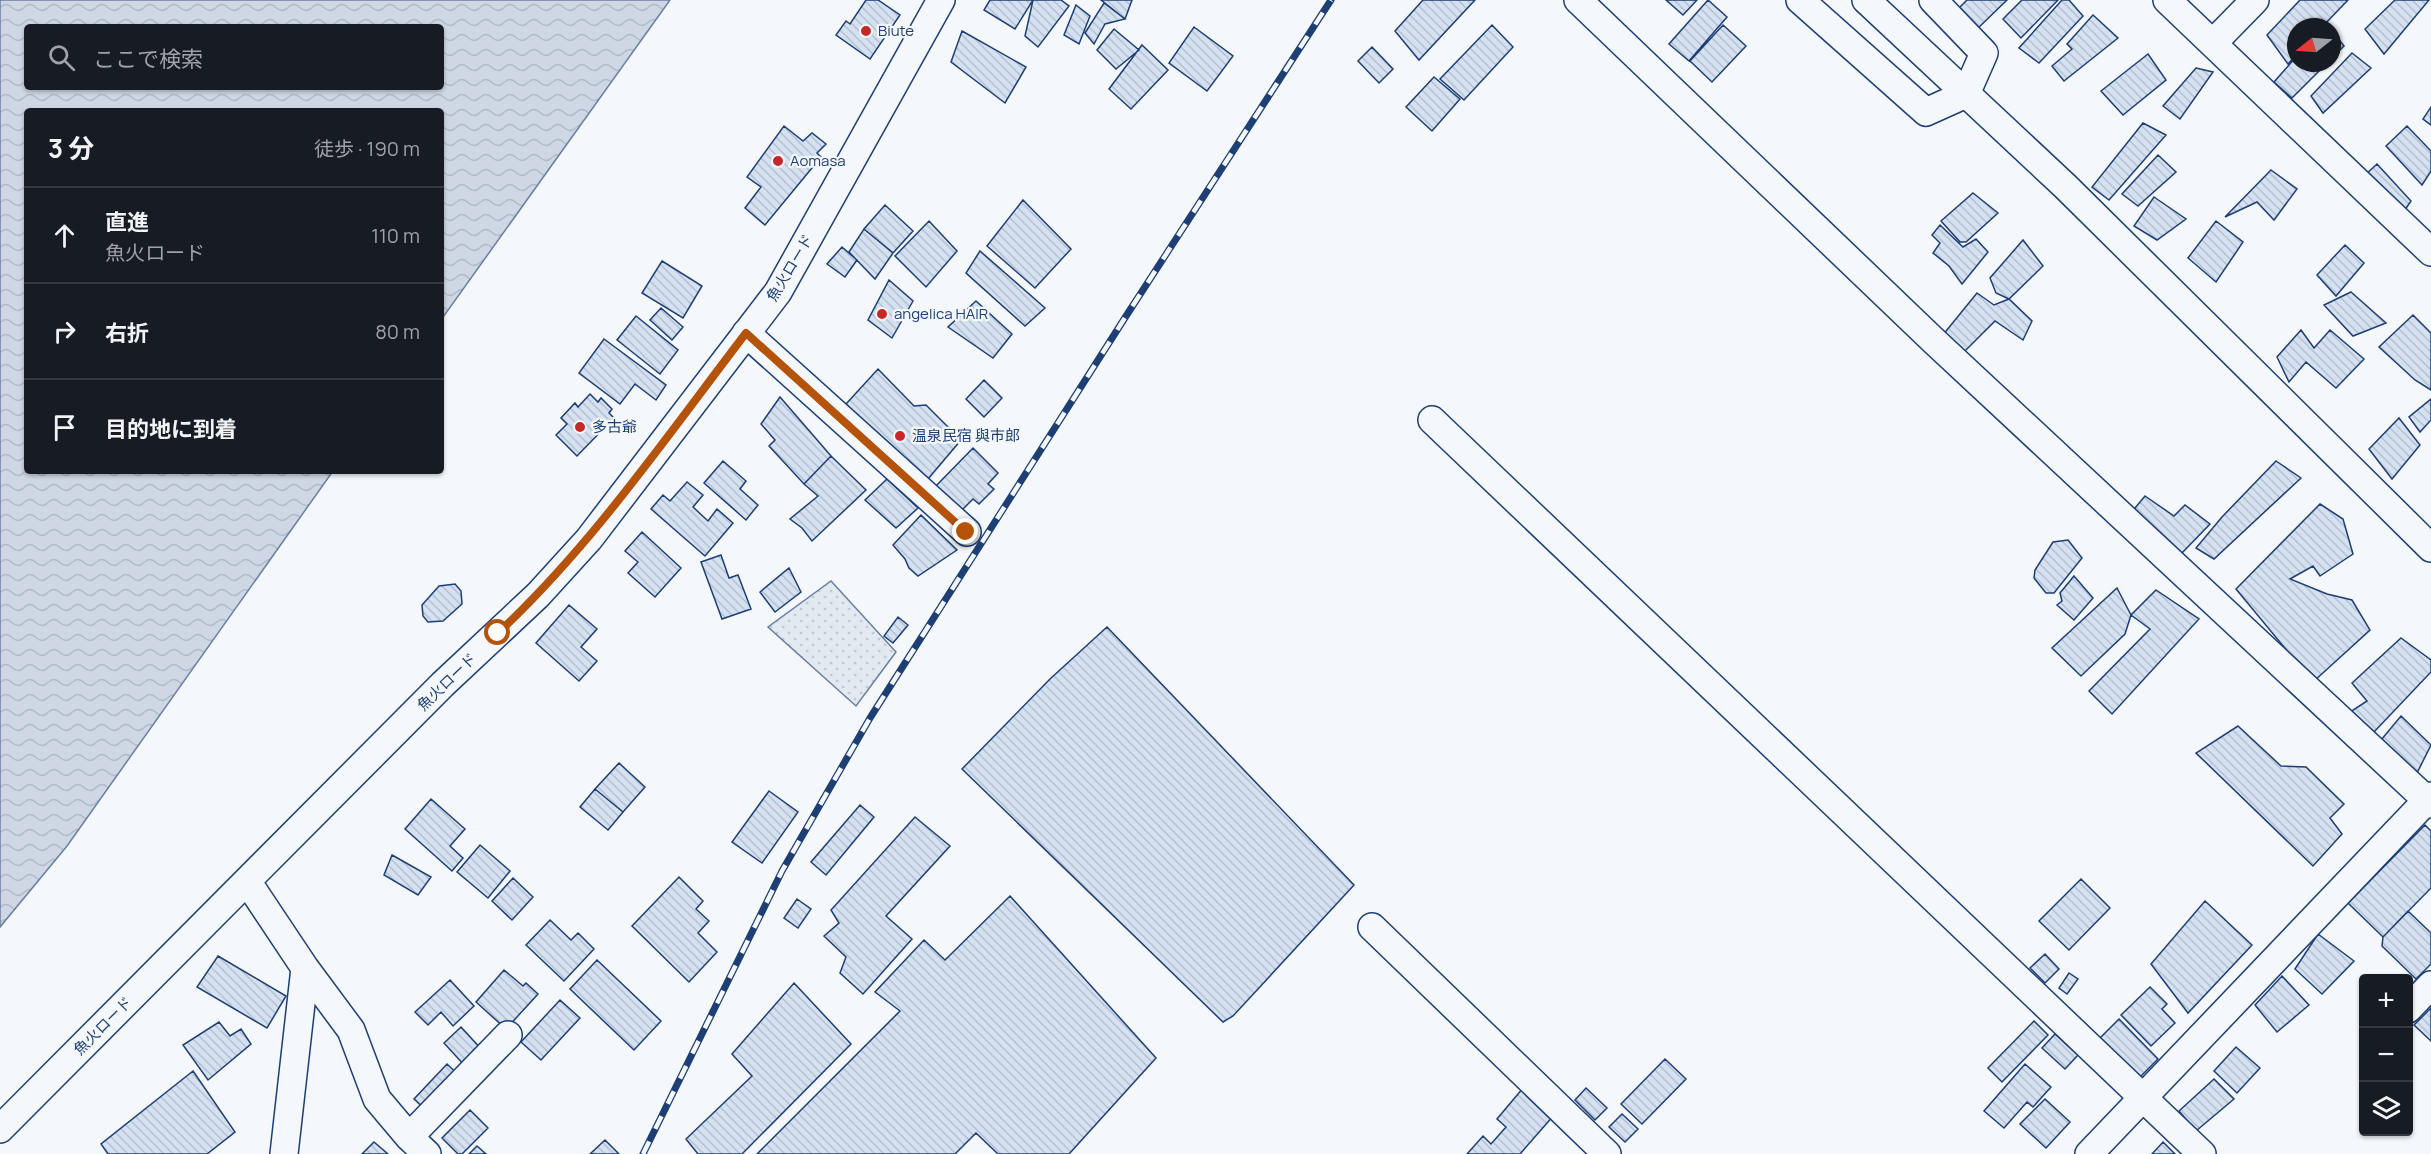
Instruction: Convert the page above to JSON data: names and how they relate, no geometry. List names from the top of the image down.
{
  "streets": {
    "street": ["魚火ロード"]
  },
  "places": [
    "Biute",
    "Aomasa",
    "angelica HAIR",
    "多古爺",
    "温泉民宿 與市郎"
  ],
  "north": "left",
  "page": {
    "search": "ここで検索",
    "heading": ["3 分", "徒歩 · 190 m"],
    "list": [
      ["直進", "魚火ロード", "110 m"],
      ["右折", "80 m"],
      "目的地に到着"
    ],
    "map_buttons": ["+", "−"]
  }
}
